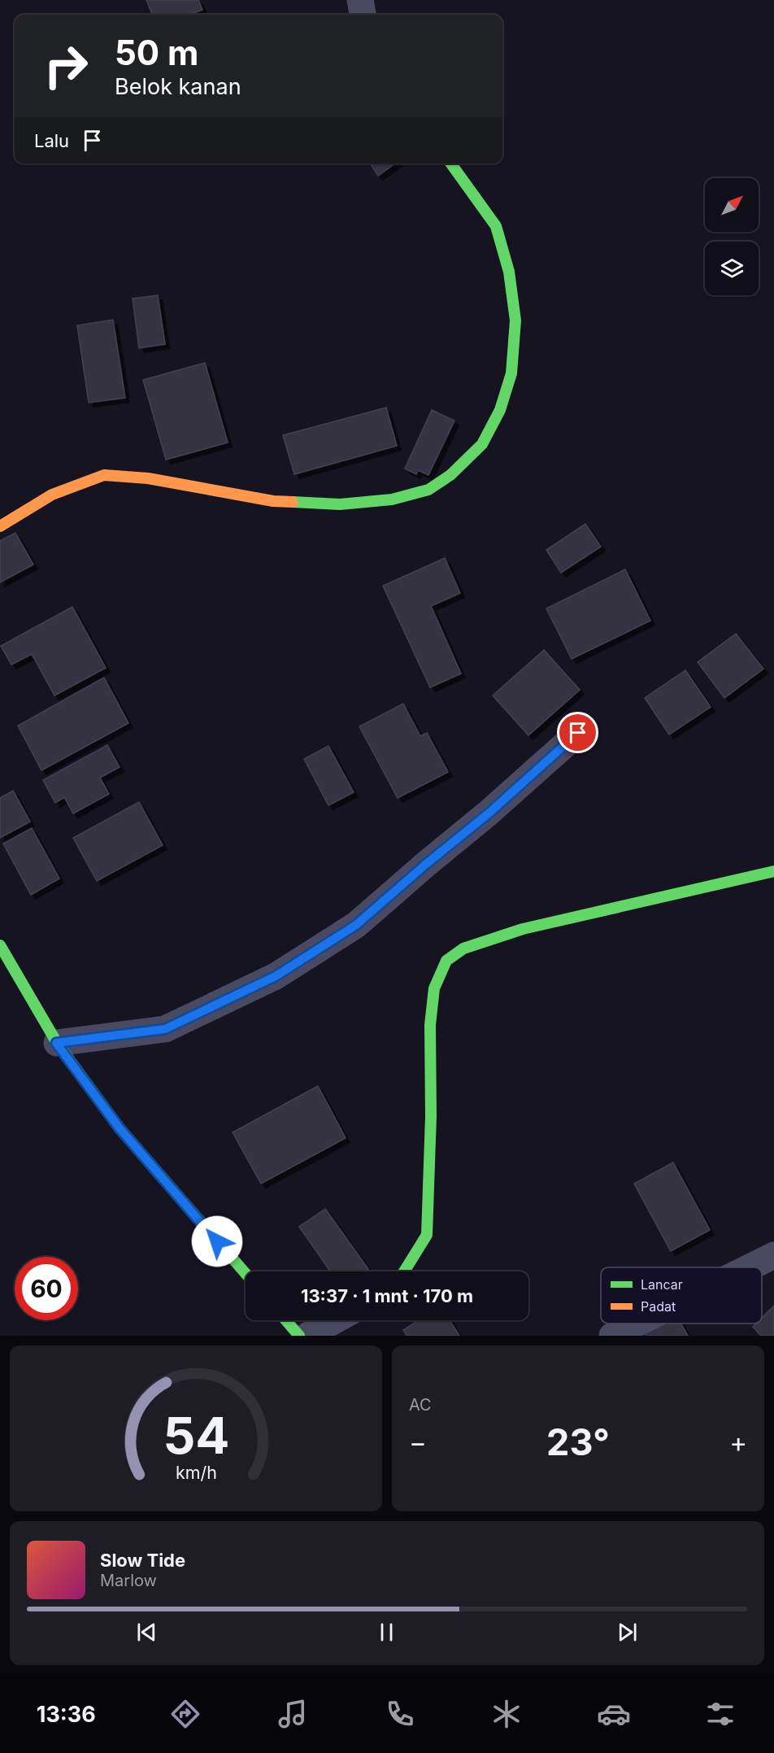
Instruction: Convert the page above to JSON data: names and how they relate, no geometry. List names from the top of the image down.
{
  "legend": ["Lancar", "Padat"],
  "north": "top right",
  "page": {
    "turn": ["50 m", "Belok kanan"],
    "then": "Lalu",
    "limit": "60",
    "trip": "13:37 · 1 mnt · 170 m",
    "tile": "AC",
    "heat": ["−", "23°", "+"],
    "song": ["Slow Tide", "Marlow"],
    "tabs": "13:36",
    "gauge": ["54", "km/h"]
  }
}
